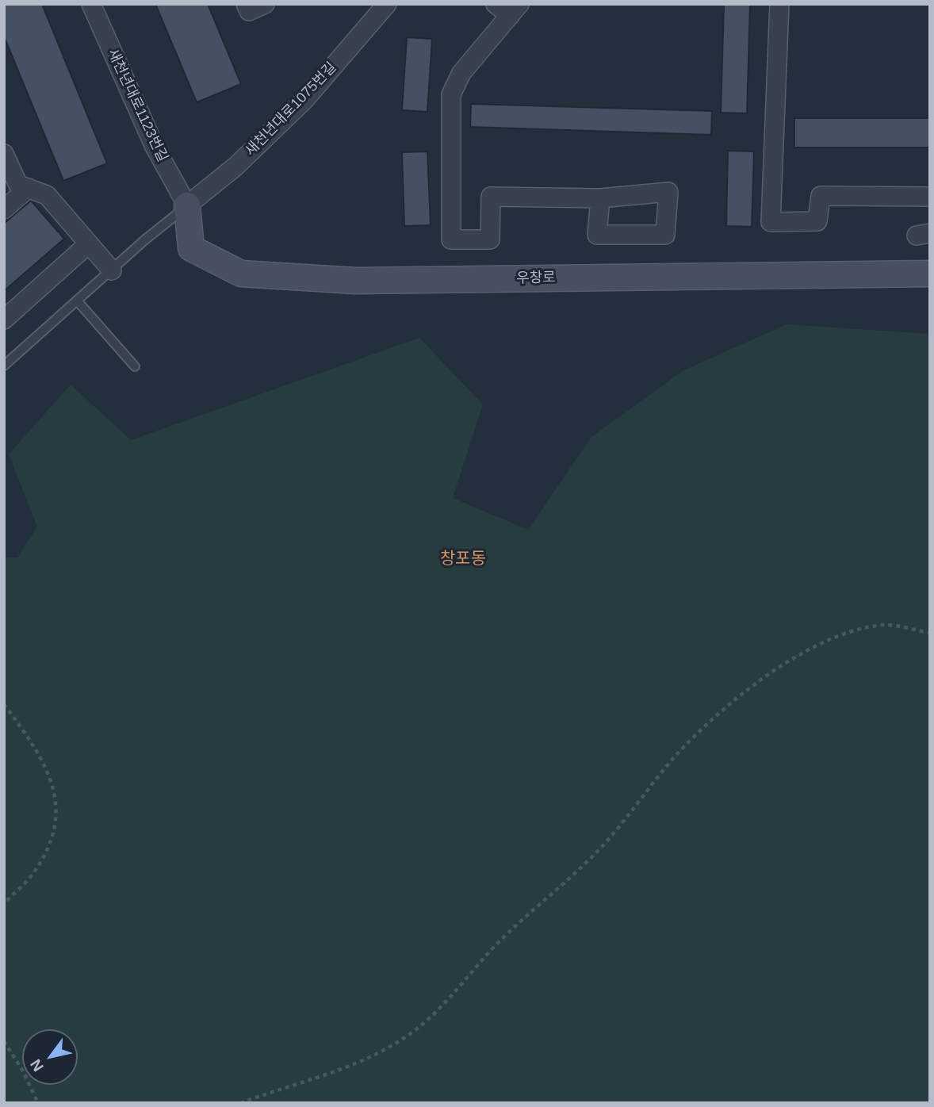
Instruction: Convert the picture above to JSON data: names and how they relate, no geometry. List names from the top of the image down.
{
  "streets": {
    "main road": ["우창로"],
    "street": ["새천년대로1123번길", "새천년대로1075번길"]
  },
  "crossings": [
    ["새천년대로1123번길", "새천년대로1075번길"],
    ["새천년대로1123번길", "우창로"],
    ["새천년대로1075번길", "우창로"]
  ],
  "districts": ["창포동"],
  "north": "bottom left"
}
